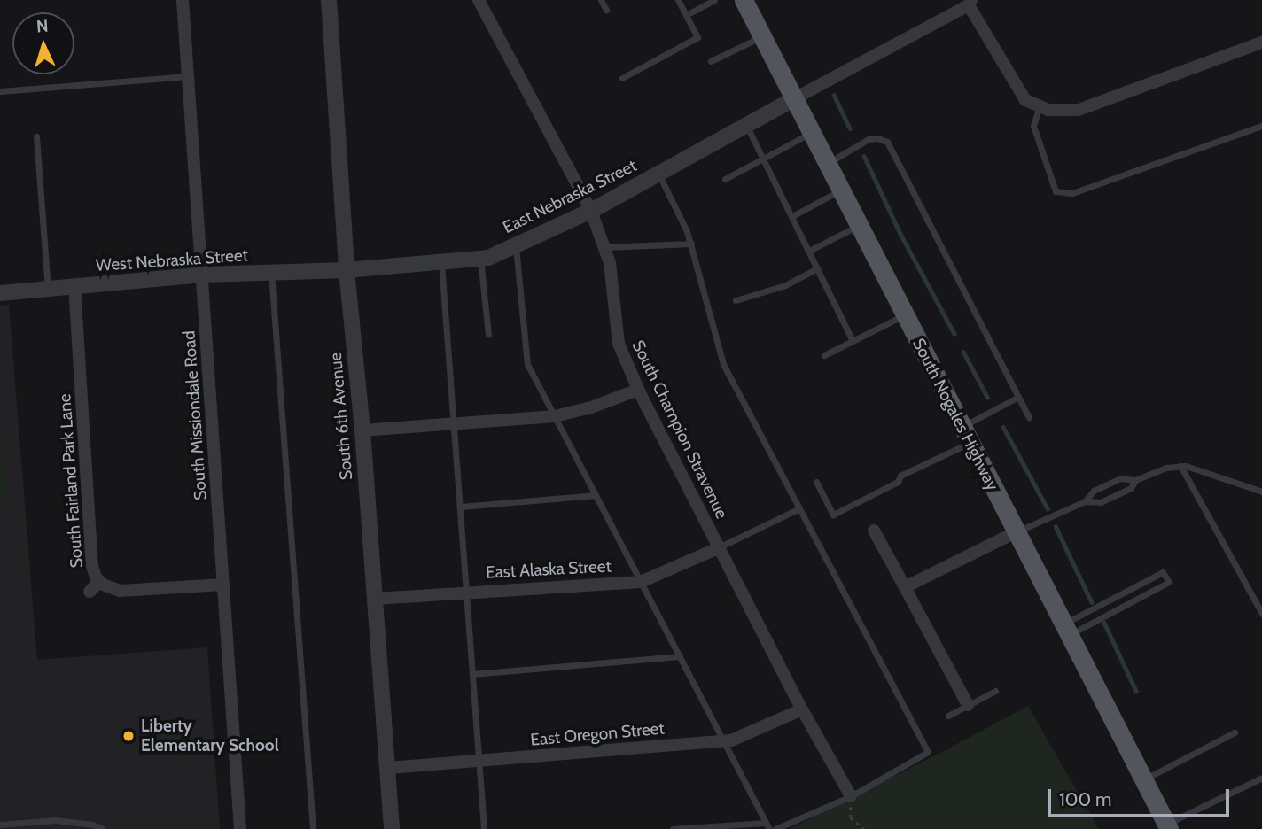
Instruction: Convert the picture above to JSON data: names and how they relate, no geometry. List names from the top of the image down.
{
  "streets": {
    "main road": ["South Nogales Highway"],
    "street": [
      "East Nebraska Street",
      "West Nebraska Street",
      "South Missiondale Road",
      "South 6th Avenue",
      "South Champion Stravenue",
      "South Fairland Park Lane",
      "East Alaska Street",
      "East Oregon Street"
    ]
  },
  "crossings": [
    ["East Nebraska Street", "West Nebraska Street"],
    ["East Nebraska Street", "South Nogales Highway"],
    ["East Nebraska Street", "South 6th Avenue"],
    ["East Nebraska Street", "South Champion Stravenue"],
    ["West Nebraska Street", "South Missiondale Road"],
    ["West Nebraska Street", "South 6th Avenue"],
    ["West Nebraska Street", "South Fairland Park Lane"],
    ["South Missiondale Road", "South Fairland Park Lane"],
    ["South 6th Avenue", "East Alaska Street"],
    ["South 6th Avenue", "East Oregon Street"],
    ["South Champion Stravenue", "East Alaska Street"],
    ["South Champion Stravenue", "East Oregon Street"]
  ],
  "places": ["Liberty Elementary School"],
  "scale_bar": "100 m",
  "north": "top"
}
